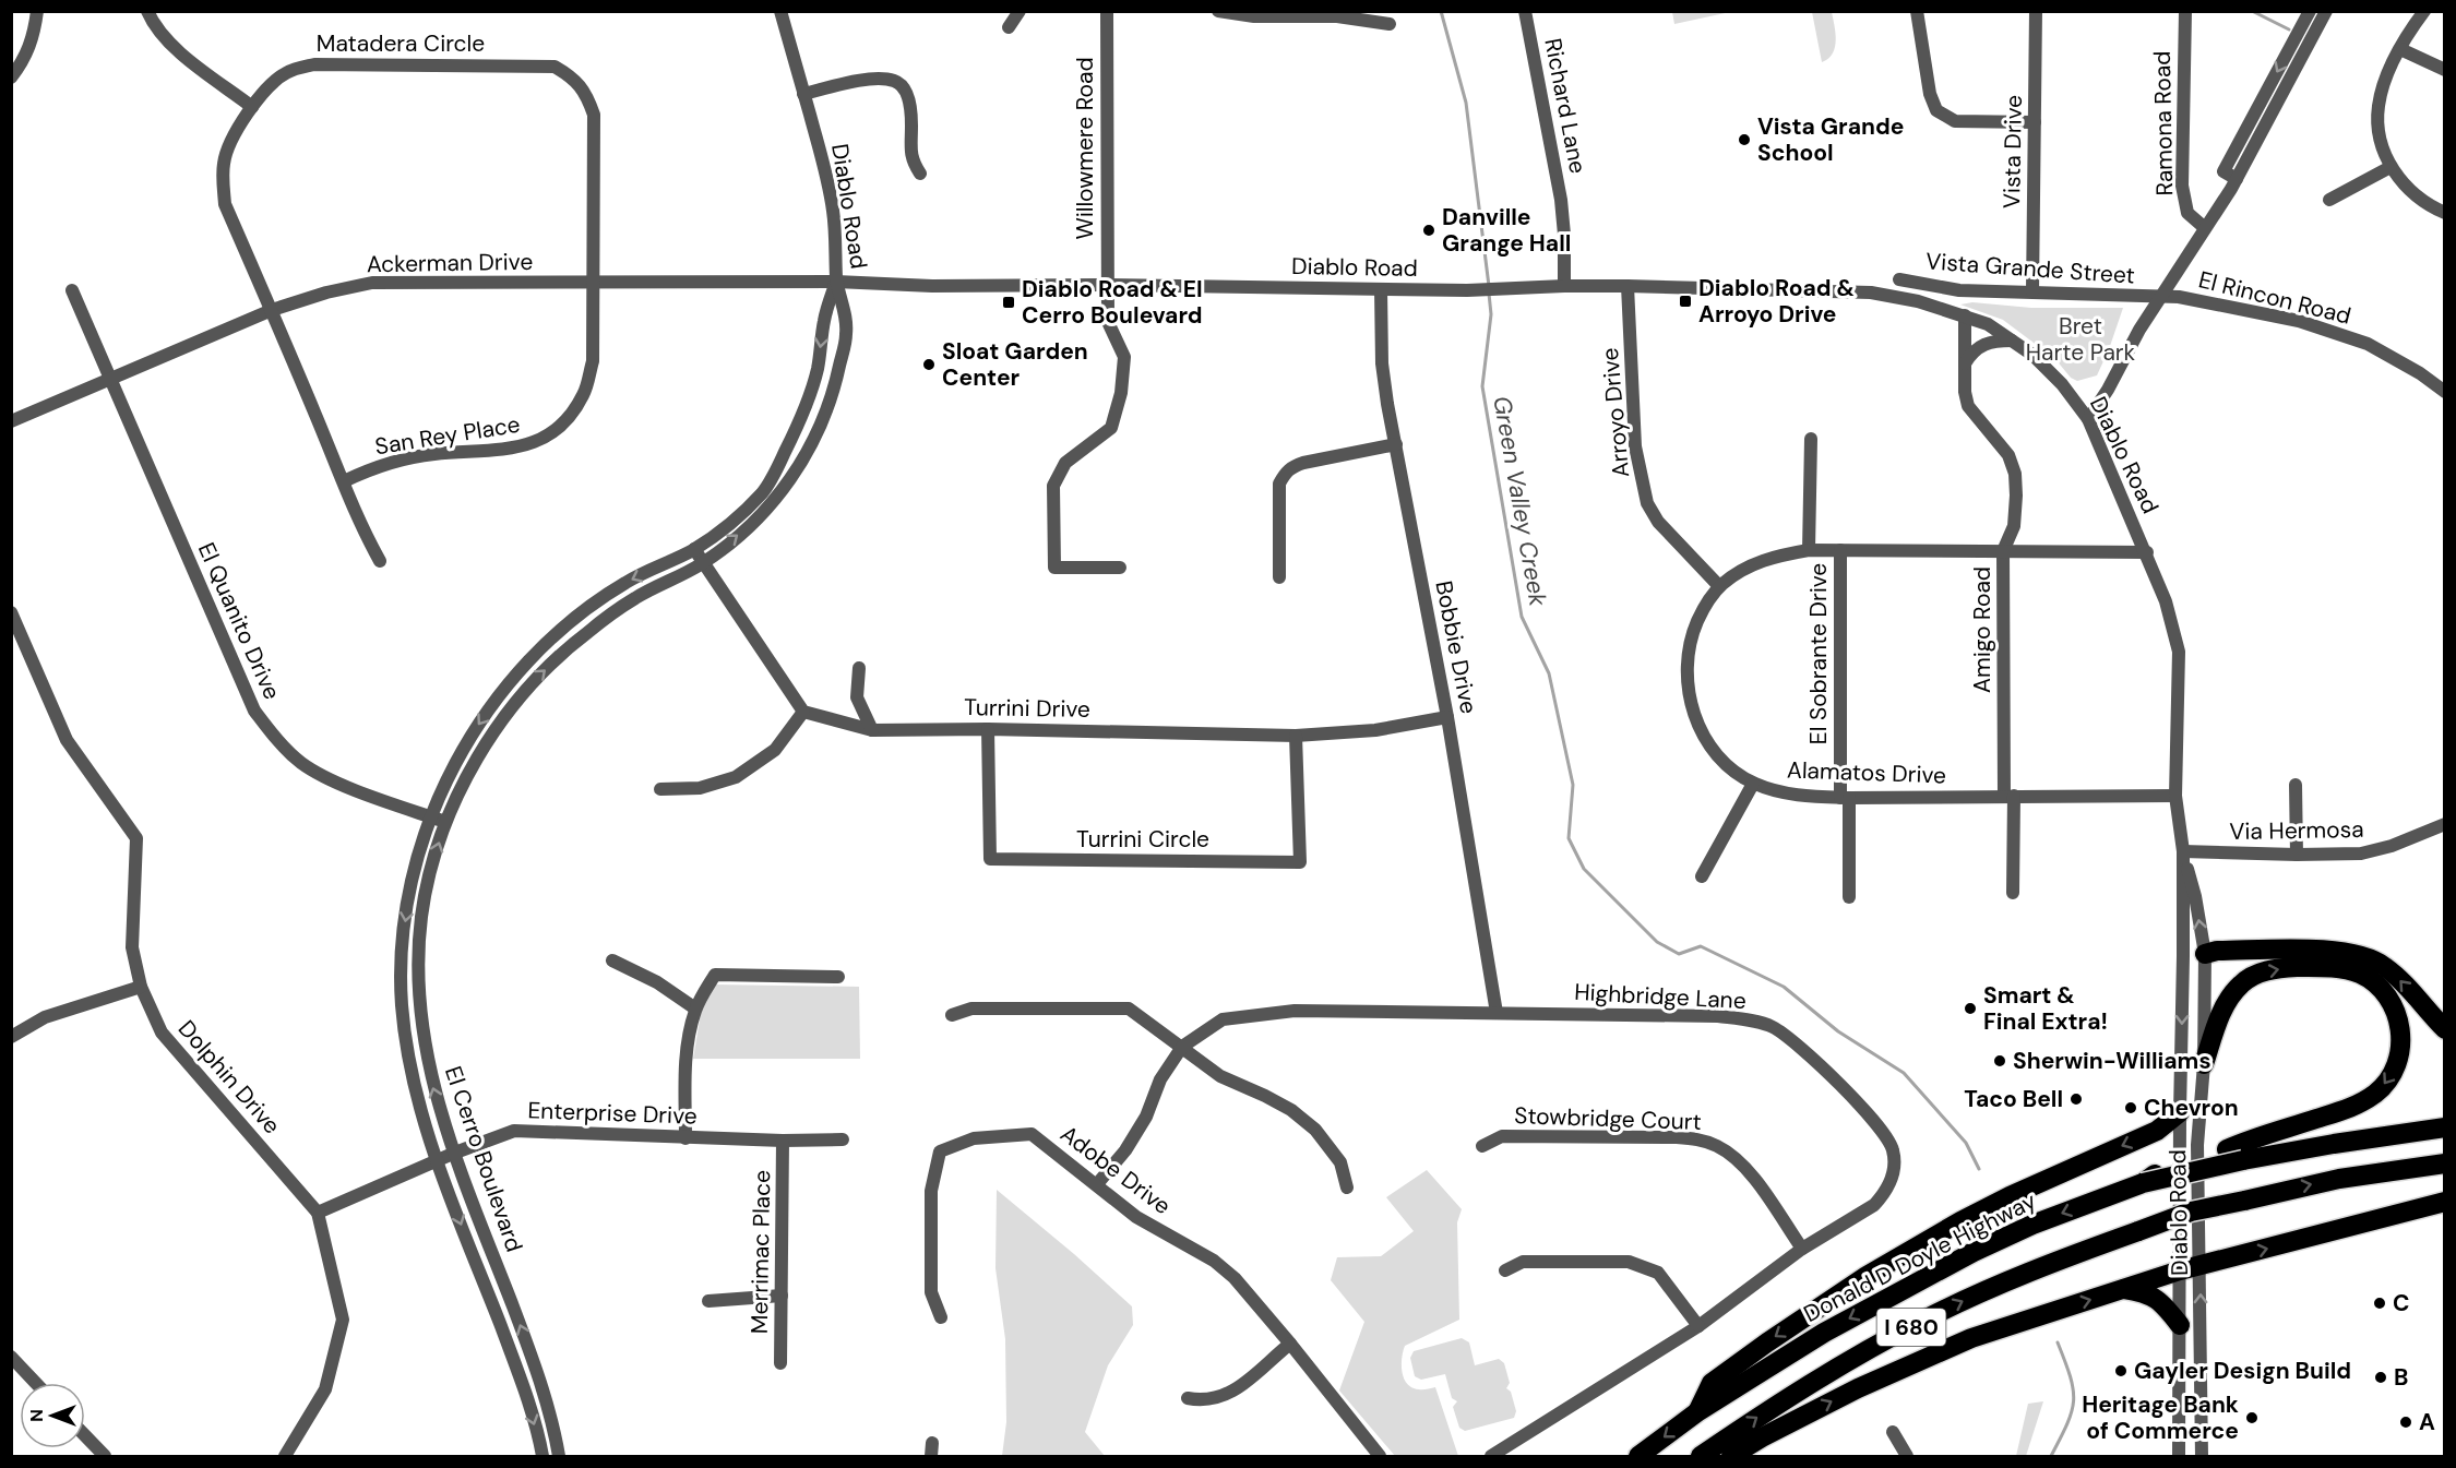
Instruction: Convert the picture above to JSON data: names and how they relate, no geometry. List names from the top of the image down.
{
  "streets": {
    "highway": ["Donald D Doyle Highway", "I 680"],
    "street": [
      "Matadera Circle",
      "Richard Lane",
      "Ramona Road",
      "Willowmere Road",
      "Vista Drive",
      "Diablo Road",
      "Ackerman Drive",
      "Vista Grande Street",
      "El Rincon Road",
      "Arroyo Drive",
      "San Rey Place",
      "El Quanito Drive",
      "Amigo Road",
      "Bobbie Drive",
      "El Sobrante Drive",
      "Turrini Drive",
      "Alamatos Drive",
      "Via Hermosa",
      "Turrini Circle",
      "Highbridge Lane",
      "Dolphin Drive",
      "Enterprise Drive",
      "Stowbridge Court",
      "El Cerro Boulevard",
      "Adobe Drive",
      "Merrimac Place"
    ]
  },
  "crossings": [
    ["Matadera Circle", "Ackerman Drive"],
    ["Matadera Circle", "San Rey Place"],
    ["Richard Lane", "Diablo Road"],
    ["Willowmere Road", "Diablo Road"],
    ["Vista Drive", "Vista Grande Street"],
    ["Diablo Road", "Ackerman Drive"],
    ["Diablo Road", "Arroyo Drive"],
    ["Diablo Road", "Amigo Road"],
    ["Diablo Road", "Bobbie Drive"],
    ["Diablo Road", "Alamatos Drive"],
    ["Diablo Road", "Via Hermosa"],
    ["Diablo Road", "El Cerro Boulevard"],
    ["Ackerman Drive", "San Rey Place"],
    ["Ackerman Drive", "El Quanito Drive"],
    ["Ackerman Drive", "El Cerro Boulevard"],
    ["Vista Grande Street", "El Rincon Road"],
    ["Arroyo Drive", "Alamatos Drive"],
    ["El Quanito Drive", "El Cerro Boulevard"],
    ["Amigo Road", "Alamatos Drive"],
    ["Bobbie Drive", "Turrini Drive"],
    ["Bobbie Drive", "Highbridge Lane"],
    ["El Sobrante Drive", "Alamatos Drive"],
    ["Turrini Drive", "Turrini Circle"],
    ["Highbridge Lane", "Stowbridge Court"],
    ["Highbridge Lane", "Adobe Drive"],
    ["Dolphin Drive", "Enterprise Drive"],
    ["Enterprise Drive", "El Cerro Boulevard"],
    ["Enterprise Drive", "Merrimac Place"]
  ],
  "water": ["Green Valley Creek"],
  "parks": ["Bret Harte Park"],
  "places": {
    "other": [
      "Vista Grande School",
      "Danville Grange Hall",
      "Sloat Garden Center",
      "Smart & Final Extra!",
      "Sherwin-Williams",
      "Taco Bell",
      "Chevron",
      "C",
      "Gayler Design Build",
      "B",
      "Heritage Bank of Commerce",
      "A"
    ],
    "transit": ["Diablo Road & Arroyo Drive", "Diablo Road & El Cerro Boulevard"]
  },
  "north": "left"
}
